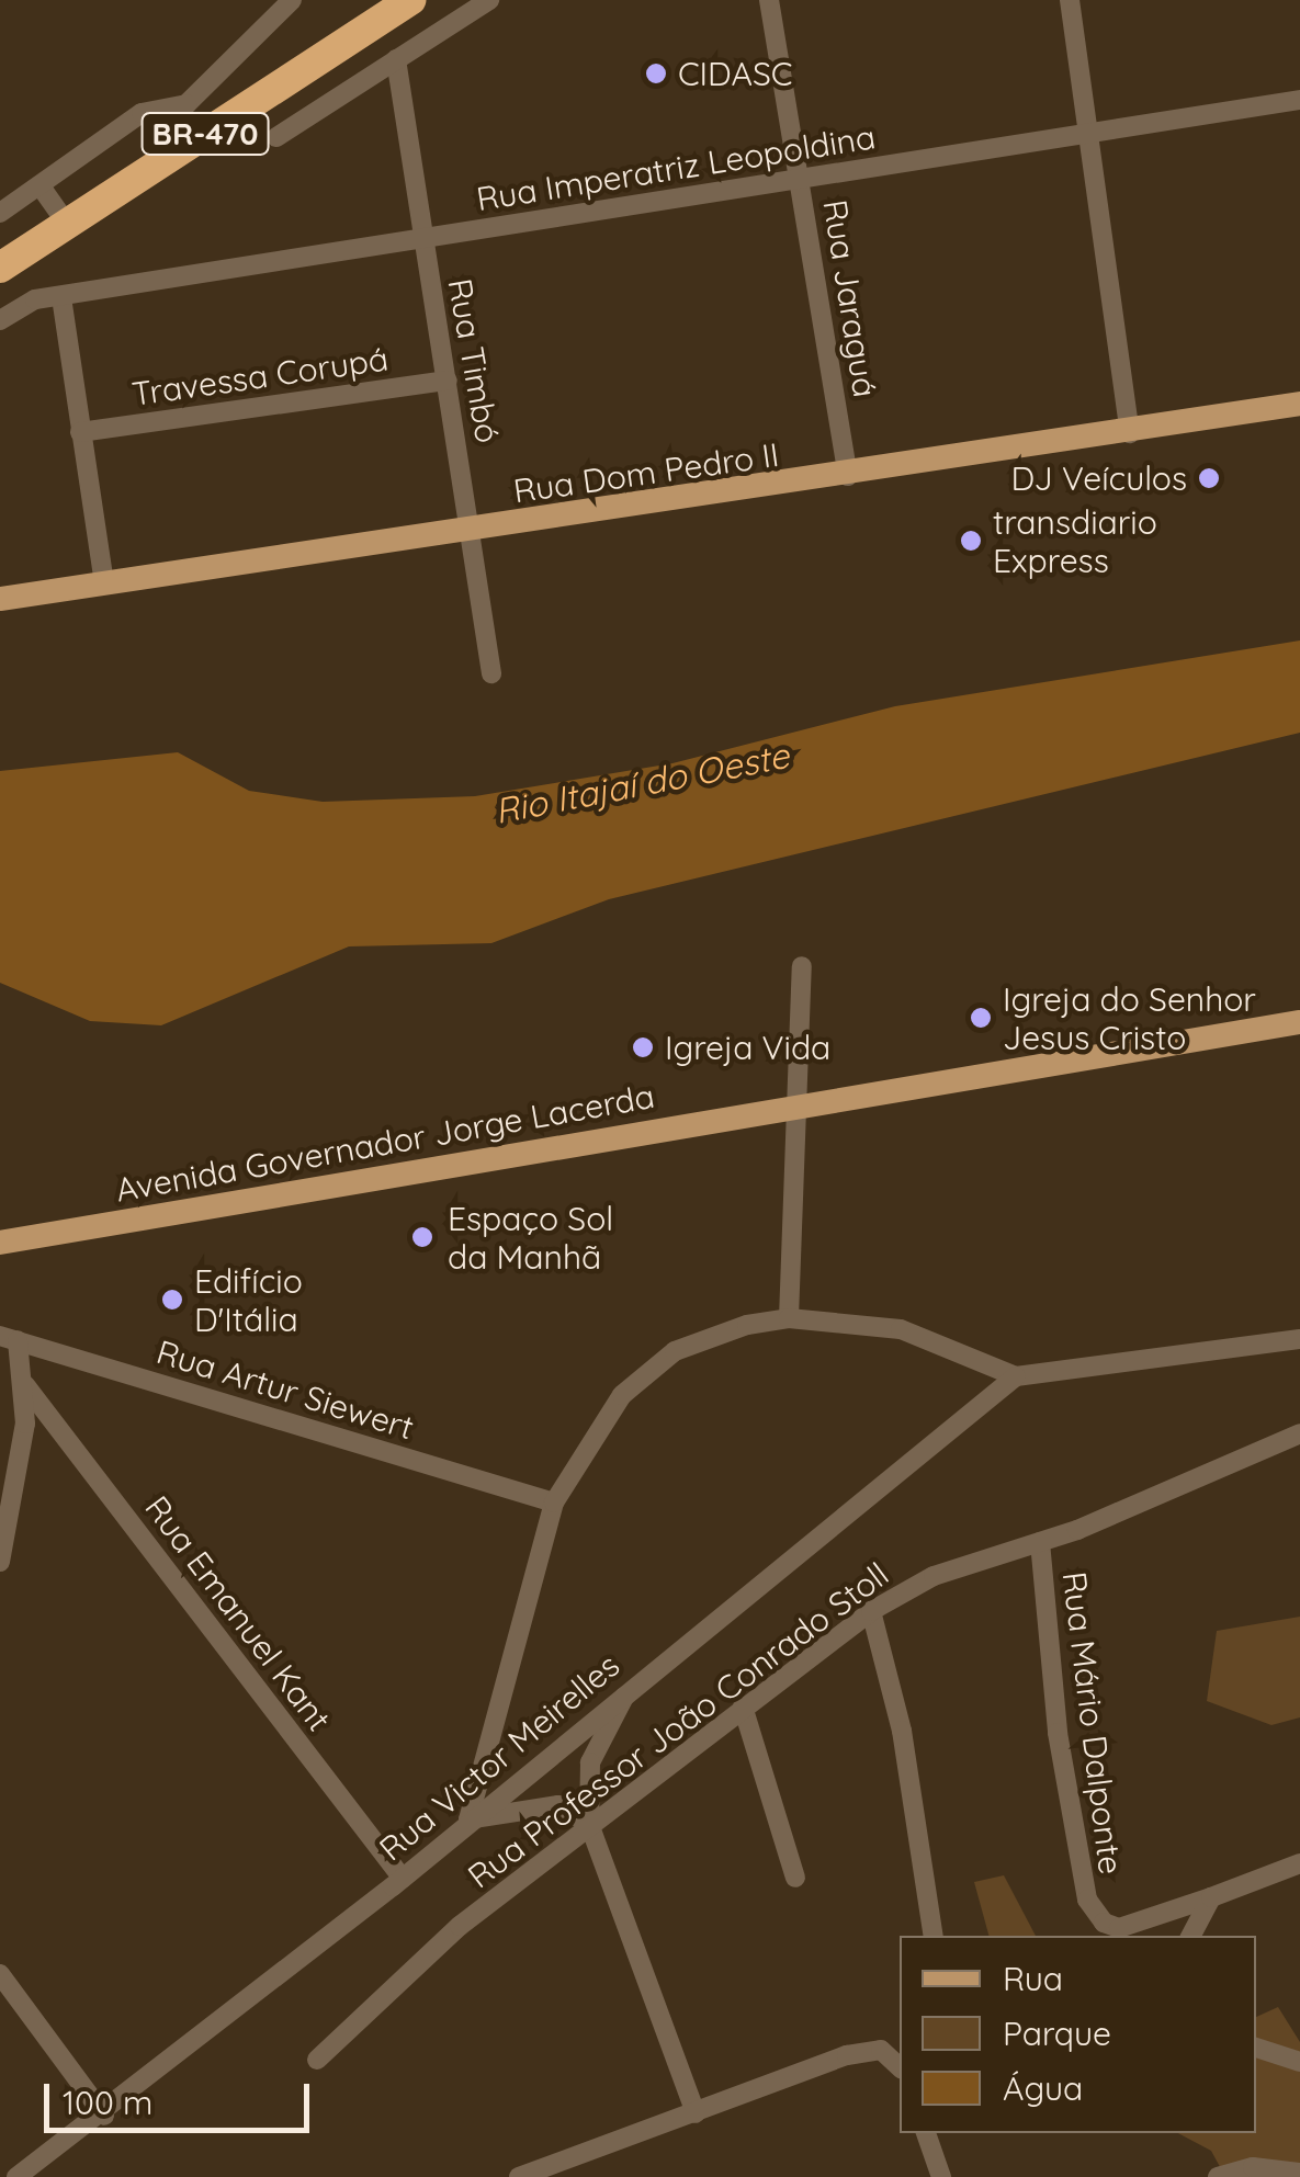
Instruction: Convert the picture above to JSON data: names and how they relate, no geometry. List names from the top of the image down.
{
  "streets": {
    "highway": ["BR-470"],
    "main road": ["Rua Dom Pedro II", "Avenida Governador Jorge Lacerda"],
    "street": [
      "Rua Imperatriz Leopoldina",
      "Rua Jaraguá",
      "Rua Timbó",
      "Travessa Corupá",
      "Rua Artur Siewert",
      "Rua Emanuel Kant",
      "Rua Mário Dalponte",
      "Rua Professor João Conrado Stoll",
      "Rua Victor Meirelles"
    ]
  },
  "crossings": [
    ["Rua Imperatriz Leopoldina", "Rua Jaraguá"],
    ["Rua Imperatriz Leopoldina", "Rua Timbó"],
    ["Rua Jaraguá", "Rua Dom Pedro II"],
    ["Rua Timbó", "Travessa Corupá"],
    ["Rua Timbó", "Rua Dom Pedro II"],
    ["Rua Emanuel Kant", "Rua Victor Meirelles"],
    ["Rua Mário Dalponte", "Rua Professor João Conrado Stoll"]
  ],
  "water": ["Rio Itajaí do Oeste"],
  "places": [
    "CIDASC",
    "DJ Veículos",
    "transdiario Express",
    "Igreja do Senhor Jesus Cristo",
    "Igreja Vida",
    "Espaço Sol da Manhã",
    "Edifício D'Itália"
  ],
  "legend": ["Rua", "Parque", "Água"],
  "scale_bar": "100 m"
}
